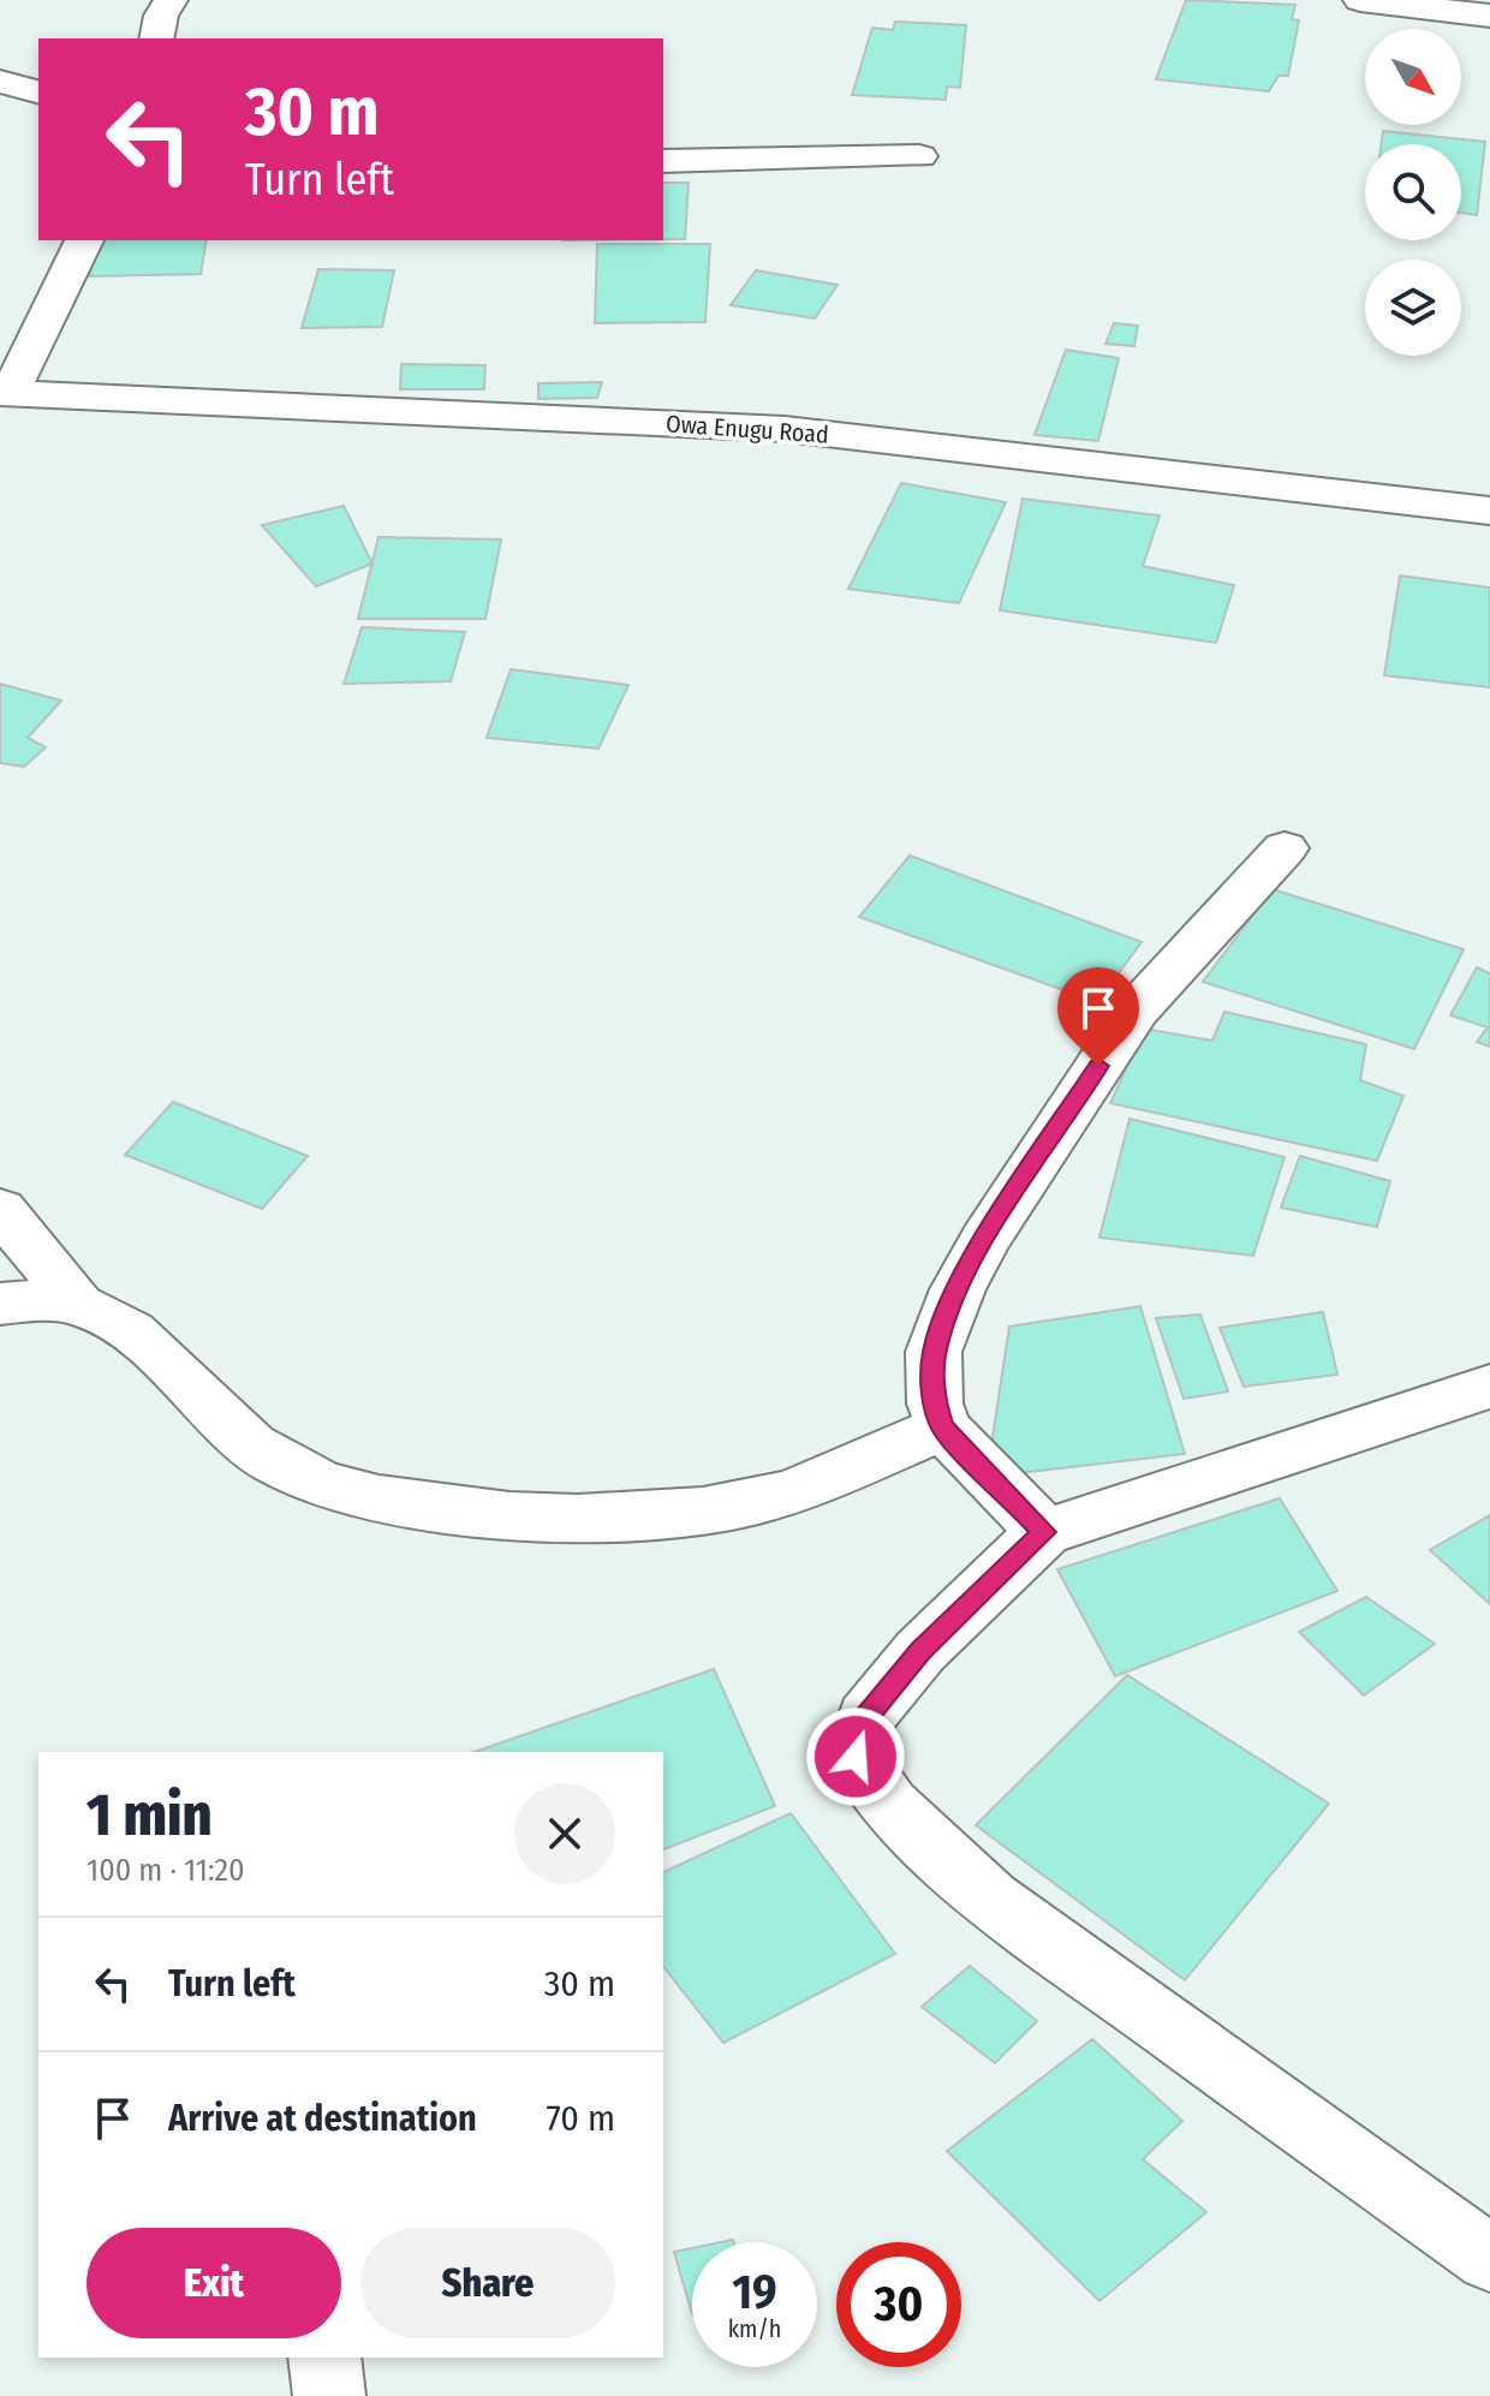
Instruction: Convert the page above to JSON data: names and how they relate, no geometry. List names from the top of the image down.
{
  "streets": {
    "street": ["Owa Enugu Road"]
  },
  "north": "bottom right",
  "page": {
    "turn": ["30 m", "Turn left"],
    "heading": ["1 min", "100 m · 11:20"],
    "list": [
      {
        "name": "Turn left",
        "value": "30 m"
      },
      {
        "name": "Arrive at destination",
        "value": "70 m"
      }
    ],
    "buttons": ["Exit", "Share"],
    "speed": "19 km/h",
    "limit": "30"
  }
}
